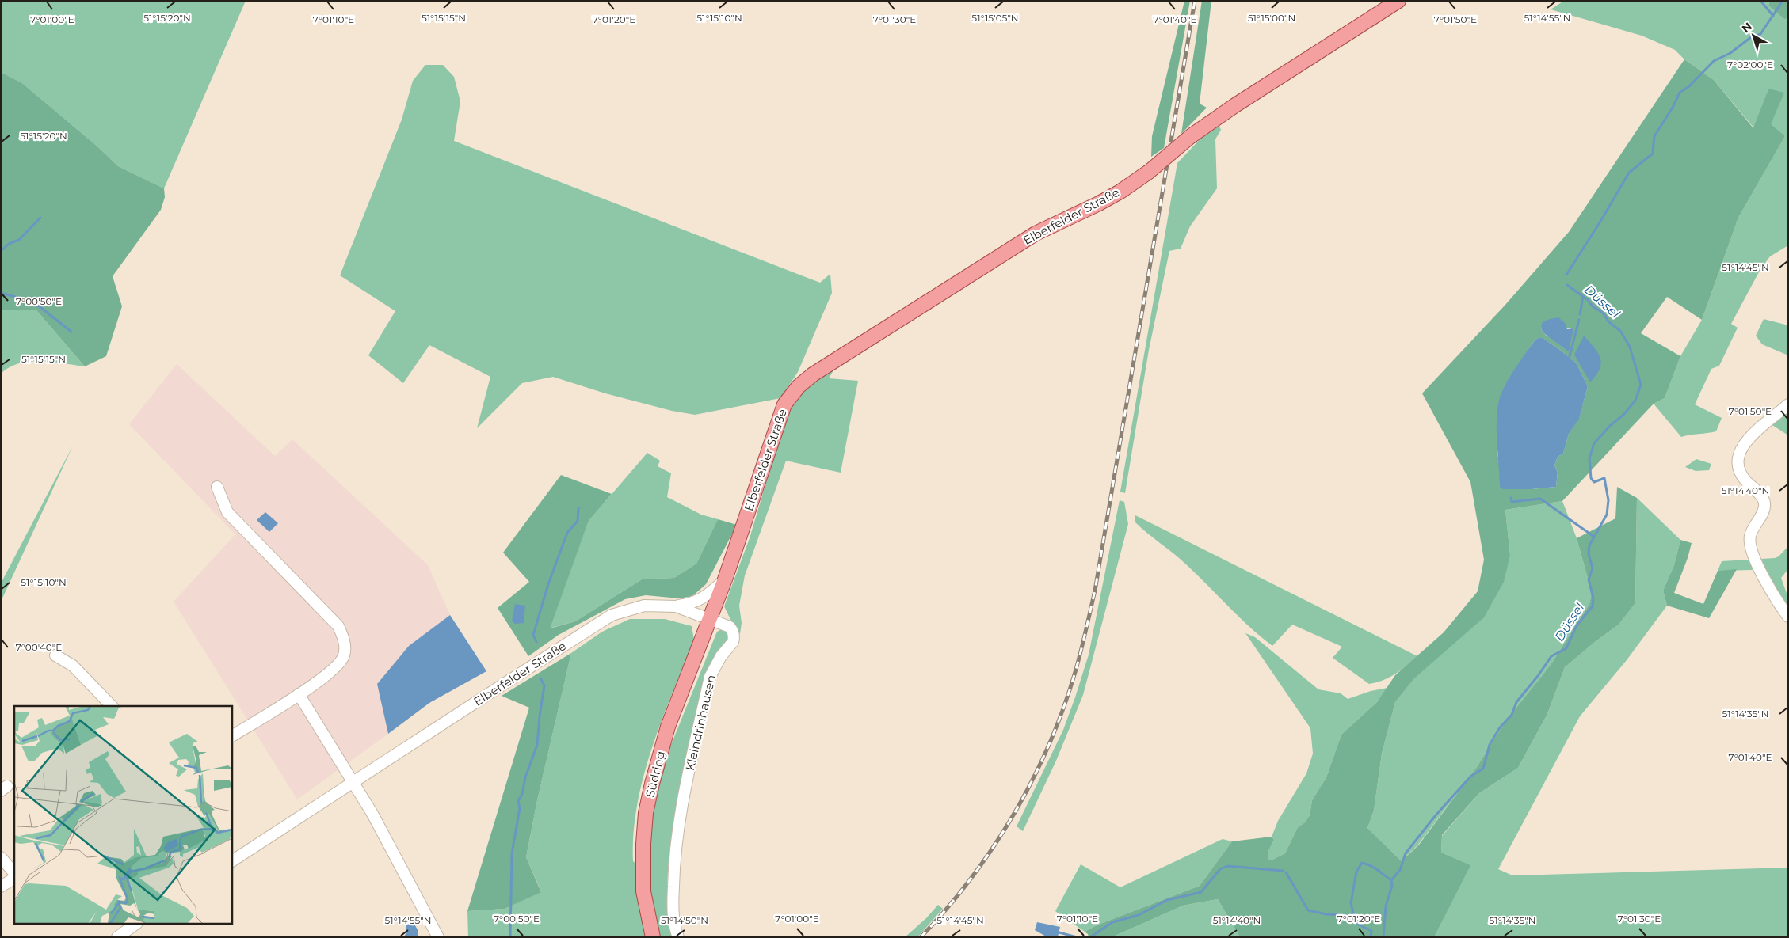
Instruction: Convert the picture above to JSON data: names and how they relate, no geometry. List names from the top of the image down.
{
  "streets": {
    "main road": ["Elberfelder Straße", "Südring"],
    "street": ["Kleindrinhausen"]
  },
  "crossings": [
    ["Elberfelder Straße", "Kleindrinhausen"],
    ["Elberfelder Straße", "Südring"],
    ["Kleindrinhausen", "Südring"]
  ],
  "water": ["Düssel"],
  "north": "top left",
  "coordinates": [
    "51°15'20\"N",
    "51°15'15\"N",
    "51°15'10\"N",
    "51°15'05\"N",
    "51°15'00\"N",
    "51°14'55\"N",
    "7°01'00\"E",
    "7°01'10\"E",
    "7°01'20\"E",
    "7°01'30\"E",
    "7°01'40\"E",
    "7°01'50\"E",
    "7°02'00\"E",
    "51°14'45\"N",
    "7°00'50\"E",
    "51°14'40\"N",
    "7°00'40\"E",
    "51°14'35\"N",
    "51°14'50\"N"
  ]
}
